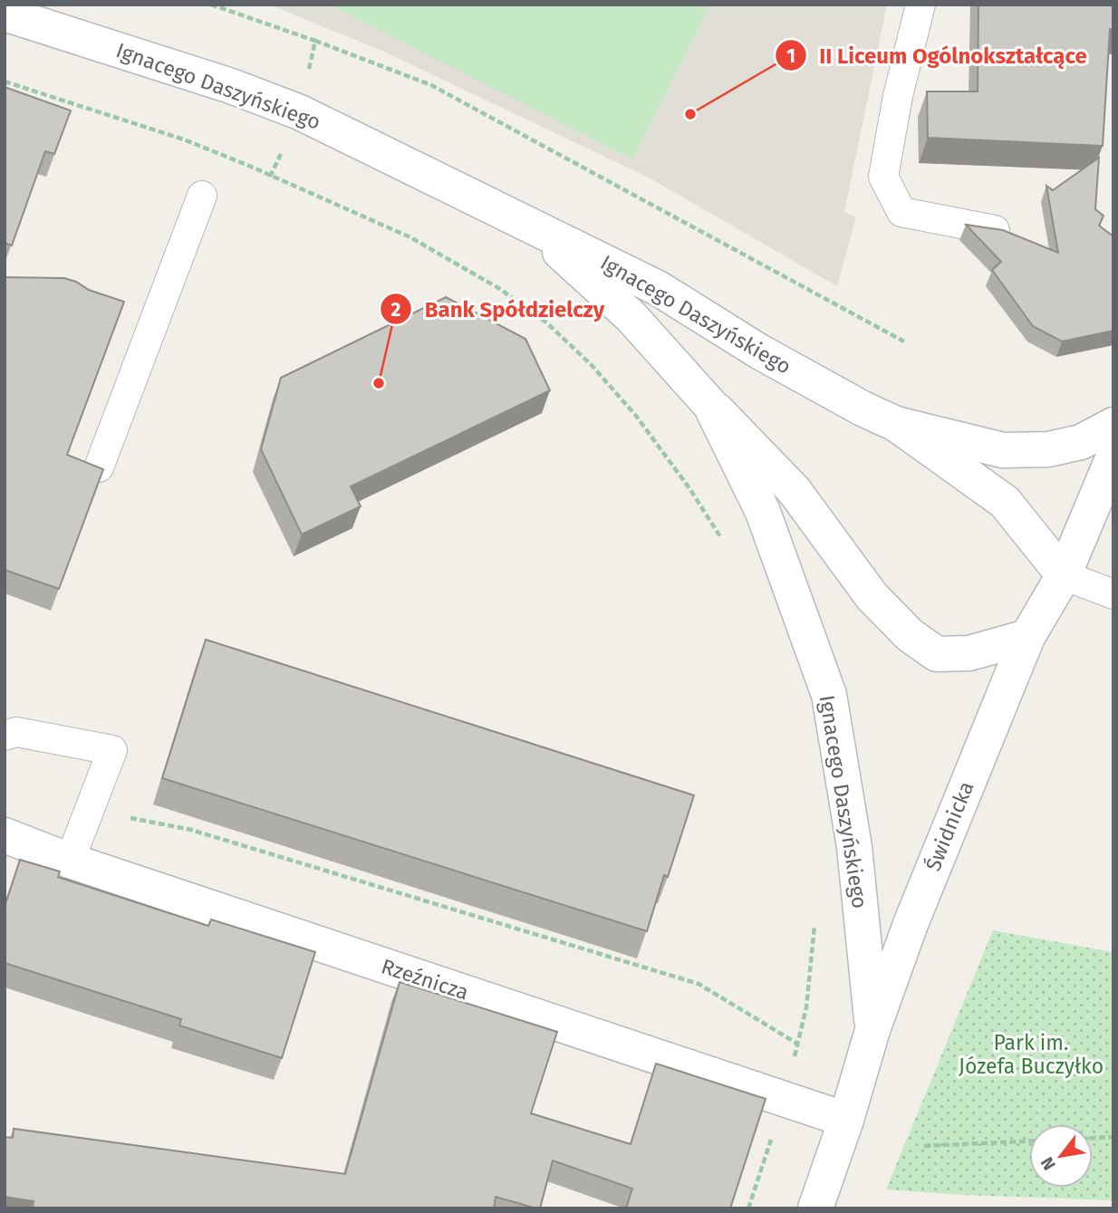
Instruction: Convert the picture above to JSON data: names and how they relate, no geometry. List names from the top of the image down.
{
  "streets": {
    "street": ["Ignacego Daszyńskiego", "Świdnicka", "Rzeźnicza"]
  },
  "crossings": [
    ["Ignacego Daszyńskiego", "Świdnicka"],
    ["Świdnicka", "Rzeźnicza"]
  ],
  "parks": ["Park im. Józefa Buczyłko"],
  "places": ["II Liceum Ogólnokształcące", "Bank Spółdzielczy"],
  "north": "bottom left"
}
